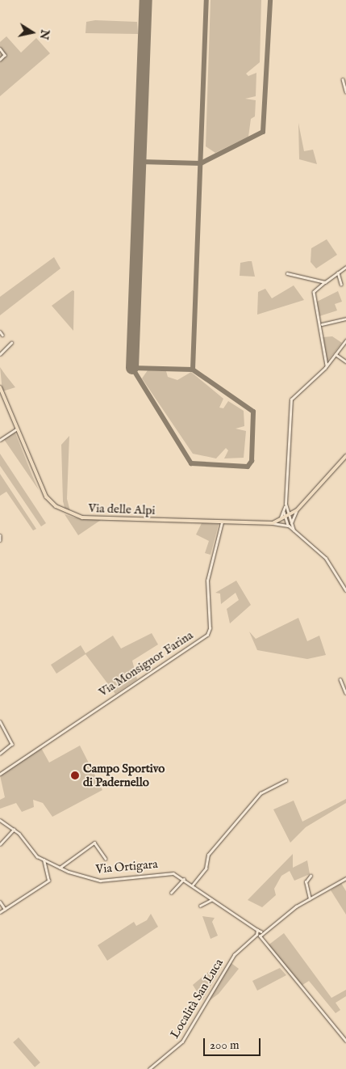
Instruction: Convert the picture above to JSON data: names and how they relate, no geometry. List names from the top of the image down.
{
  "streets": {
    "main road": ["Via delle Alpi"],
    "street": ["Via Monsignor Farina", "Via Ortigara", "Località San Luca"]
  },
  "crossings": [
    ["Via delle Alpi", "Via Monsignor Farina"]
  ],
  "places": ["Campo Sportivo di Padernello"],
  "scale_bar": "200 m",
  "north": "right"
}
